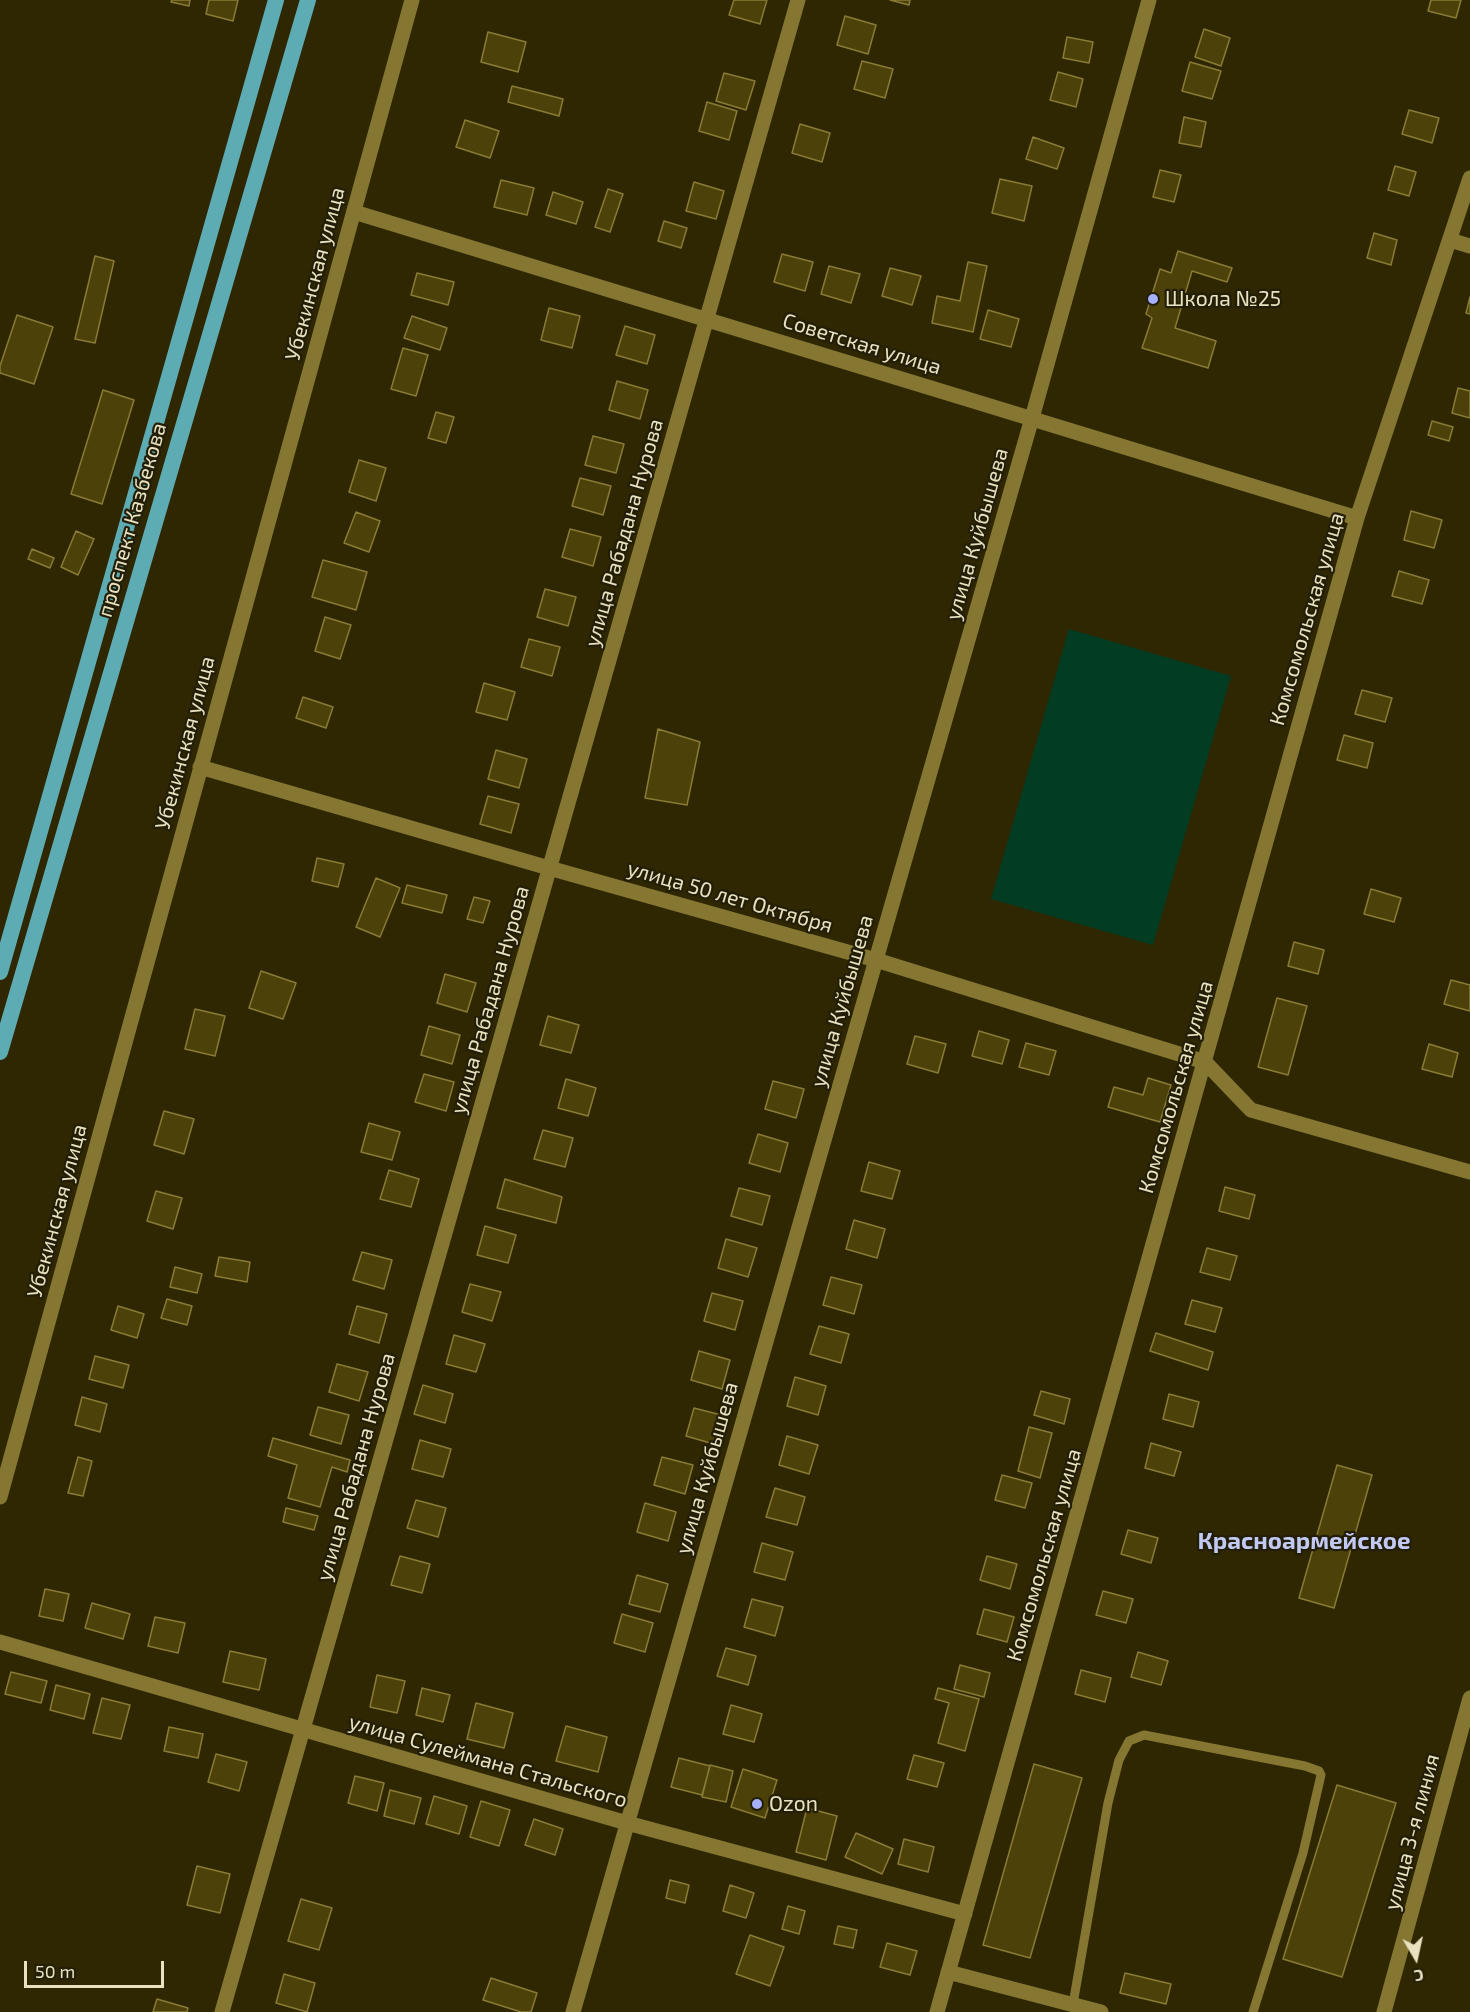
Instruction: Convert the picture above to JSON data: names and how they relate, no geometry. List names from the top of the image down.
{
  "streets": {
    "highway": ["проспект Казбекова"],
    "street": [
      "Убекинская улица",
      "Советская улица",
      "улица Рабадана Нурова",
      "улица Куйбышева",
      "Комсомольская улица",
      "улица 50 лет Октября",
      "улица Сулеймана Стальского",
      "улица 3-я линия"
    ]
  },
  "crossings": [
    ["Убекинская улица", "Советская улица"],
    ["Убекинская улица", "улица 50 лет Октября"],
    ["Советская улица", "улица Рабадана Нурова"],
    ["Советская улица", "улица Куйбышева"],
    ["Советская улица", "Комсомольская улица"],
    ["улица Рабадана Нурова", "улица 50 лет Октября"],
    ["улица Рабадана Нурова", "улица Сулеймана Стальского"],
    ["улица Куйбышева", "улица 50 лет Октября"],
    ["улица Куйбышева", "улица Сулеймана Стальского"],
    ["Комсомольская улица", "улица 50 лет Октября"],
    ["Комсомольская улица", "улица Сулеймана Стальского"]
  ],
  "districts": ["Красноармейское"],
  "places": ["Школа №25", "Ozon"],
  "scale_bar": "50 m",
  "north": "bottom"
}
